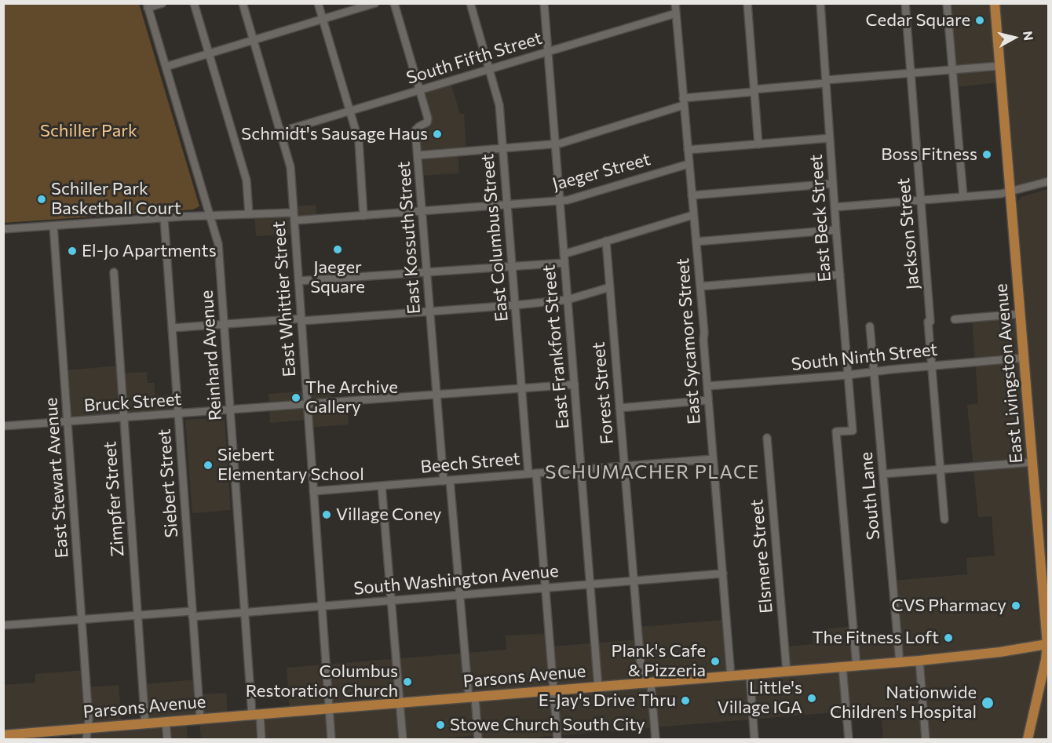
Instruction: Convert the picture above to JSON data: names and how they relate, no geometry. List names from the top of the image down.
{
  "streets": {
    "main road": ["East Livingston Avenue", "Parsons Avenue"],
    "street": [
      "South Fifth Street",
      "Jaeger Street",
      "East Beck Street",
      "Jackson Street",
      "East Kossuth Street",
      "East Columbus Street",
      "East Whittier Street",
      "East Sycamore Street",
      "East Frankfort Street",
      "Reinhard Avenue",
      "South Ninth Street",
      "Forest Street",
      "Bruck Street",
      "Beech Street",
      "East Stewart Avenue",
      "Siebert Street",
      "South Lane",
      "Zimpfer Street",
      "Elsmere Street",
      "South Washington Avenue"
    ]
  },
  "crossings": [
    ["South Fifth Street", "East Kossuth Street"],
    ["South Fifth Street", "East Columbus Street"],
    ["South Fifth Street", "East Whittier Street"],
    ["South Fifth Street", "East Sycamore Street"],
    ["South Fifth Street", "East Frankfort Street"],
    ["Jaeger Street", "East Kossuth Street"],
    ["Jaeger Street", "East Columbus Street"],
    ["Jaeger Street", "East Whittier Street"],
    ["Jaeger Street", "East Sycamore Street"],
    ["Jaeger Street", "East Frankfort Street"],
    ["East Beck Street", "South Ninth Street"],
    ["East Beck Street", "Parsons Avenue"],
    ["Jackson Street", "South Ninth Street"],
    ["East Kossuth Street", "Bruck Street"],
    ["East Kossuth Street", "Beech Street"],
    ["East Kossuth Street", "South Washington Avenue"],
    ["East Kossuth Street", "Parsons Avenue"],
    ["East Columbus Street", "Bruck Street"],
    ["East Columbus Street", "Beech Street"],
    ["East Columbus Street", "South Washington Avenue"],
    ["East Columbus Street", "Parsons Avenue"],
    ["East Whittier Street", "Bruck Street"],
    ["East Whittier Street", "Beech Street"],
    ["East Whittier Street", "South Washington Avenue"],
    ["East Whittier Street", "Parsons Avenue"],
    ["East Sycamore Street", "South Ninth Street"],
    ["East Sycamore Street", "Beech Street"],
    ["East Sycamore Street", "South Washington Avenue"],
    ["East Sycamore Street", "Parsons Avenue"],
    ["East Frankfort Street", "Bruck Street"],
    ["East Frankfort Street", "Beech Street"],
    ["East Frankfort Street", "South Washington Avenue"],
    ["East Frankfort Street", "Parsons Avenue"],
    ["Reinhard Avenue", "Bruck Street"],
    ["Reinhard Avenue", "South Washington Avenue"],
    ["Reinhard Avenue", "Parsons Avenue"],
    ["South Ninth Street", "East Livingston Avenue"],
    ["South Ninth Street", "South Lane"],
    ["East Livingston Avenue", "Parsons Avenue"],
    ["Forest Street", "Beech Street"],
    ["Forest Street", "South Washington Avenue"],
    ["Forest Street", "Parsons Avenue"],
    ["Bruck Street", "East Stewart Avenue"],
    ["Bruck Street", "Siebert Street"],
    ["Bruck Street", "Zimpfer Street"],
    ["East Stewart Avenue", "South Washington Avenue"],
    ["East Stewart Avenue", "Parsons Avenue"],
    ["Siebert Street", "South Washington Avenue"],
    ["Siebert Street", "Parsons Avenue"],
    ["South Lane", "Parsons Avenue"],
    ["Zimpfer Street", "South Washington Avenue"],
    ["Zimpfer Street", "Parsons Avenue"],
    ["Elsmere Street", "Parsons Avenue"]
  ],
  "districts": ["SCHUMACHER PLACE"],
  "parks": ["Schiller Park"],
  "places": [
    "Cedar Square",
    "Schmidt's Sausage Haus",
    "Boss Fitness",
    "Schiller Park Basketball Court",
    "Jaeger Square",
    "El-Jo Apartments",
    "The Archive Gallery",
    "Siebert Elementary School",
    "Village Coney",
    "CVS Pharmacy",
    "The Fitness Loft",
    "Plank's Cafe & Pizzeria",
    "Columbus Restoration Church",
    "Little's Village IGA",
    "E-Jay's Drive Thru",
    "Nationwide Children's Hospital",
    "Stowe Church South City"
  ],
  "north": "right"
}
